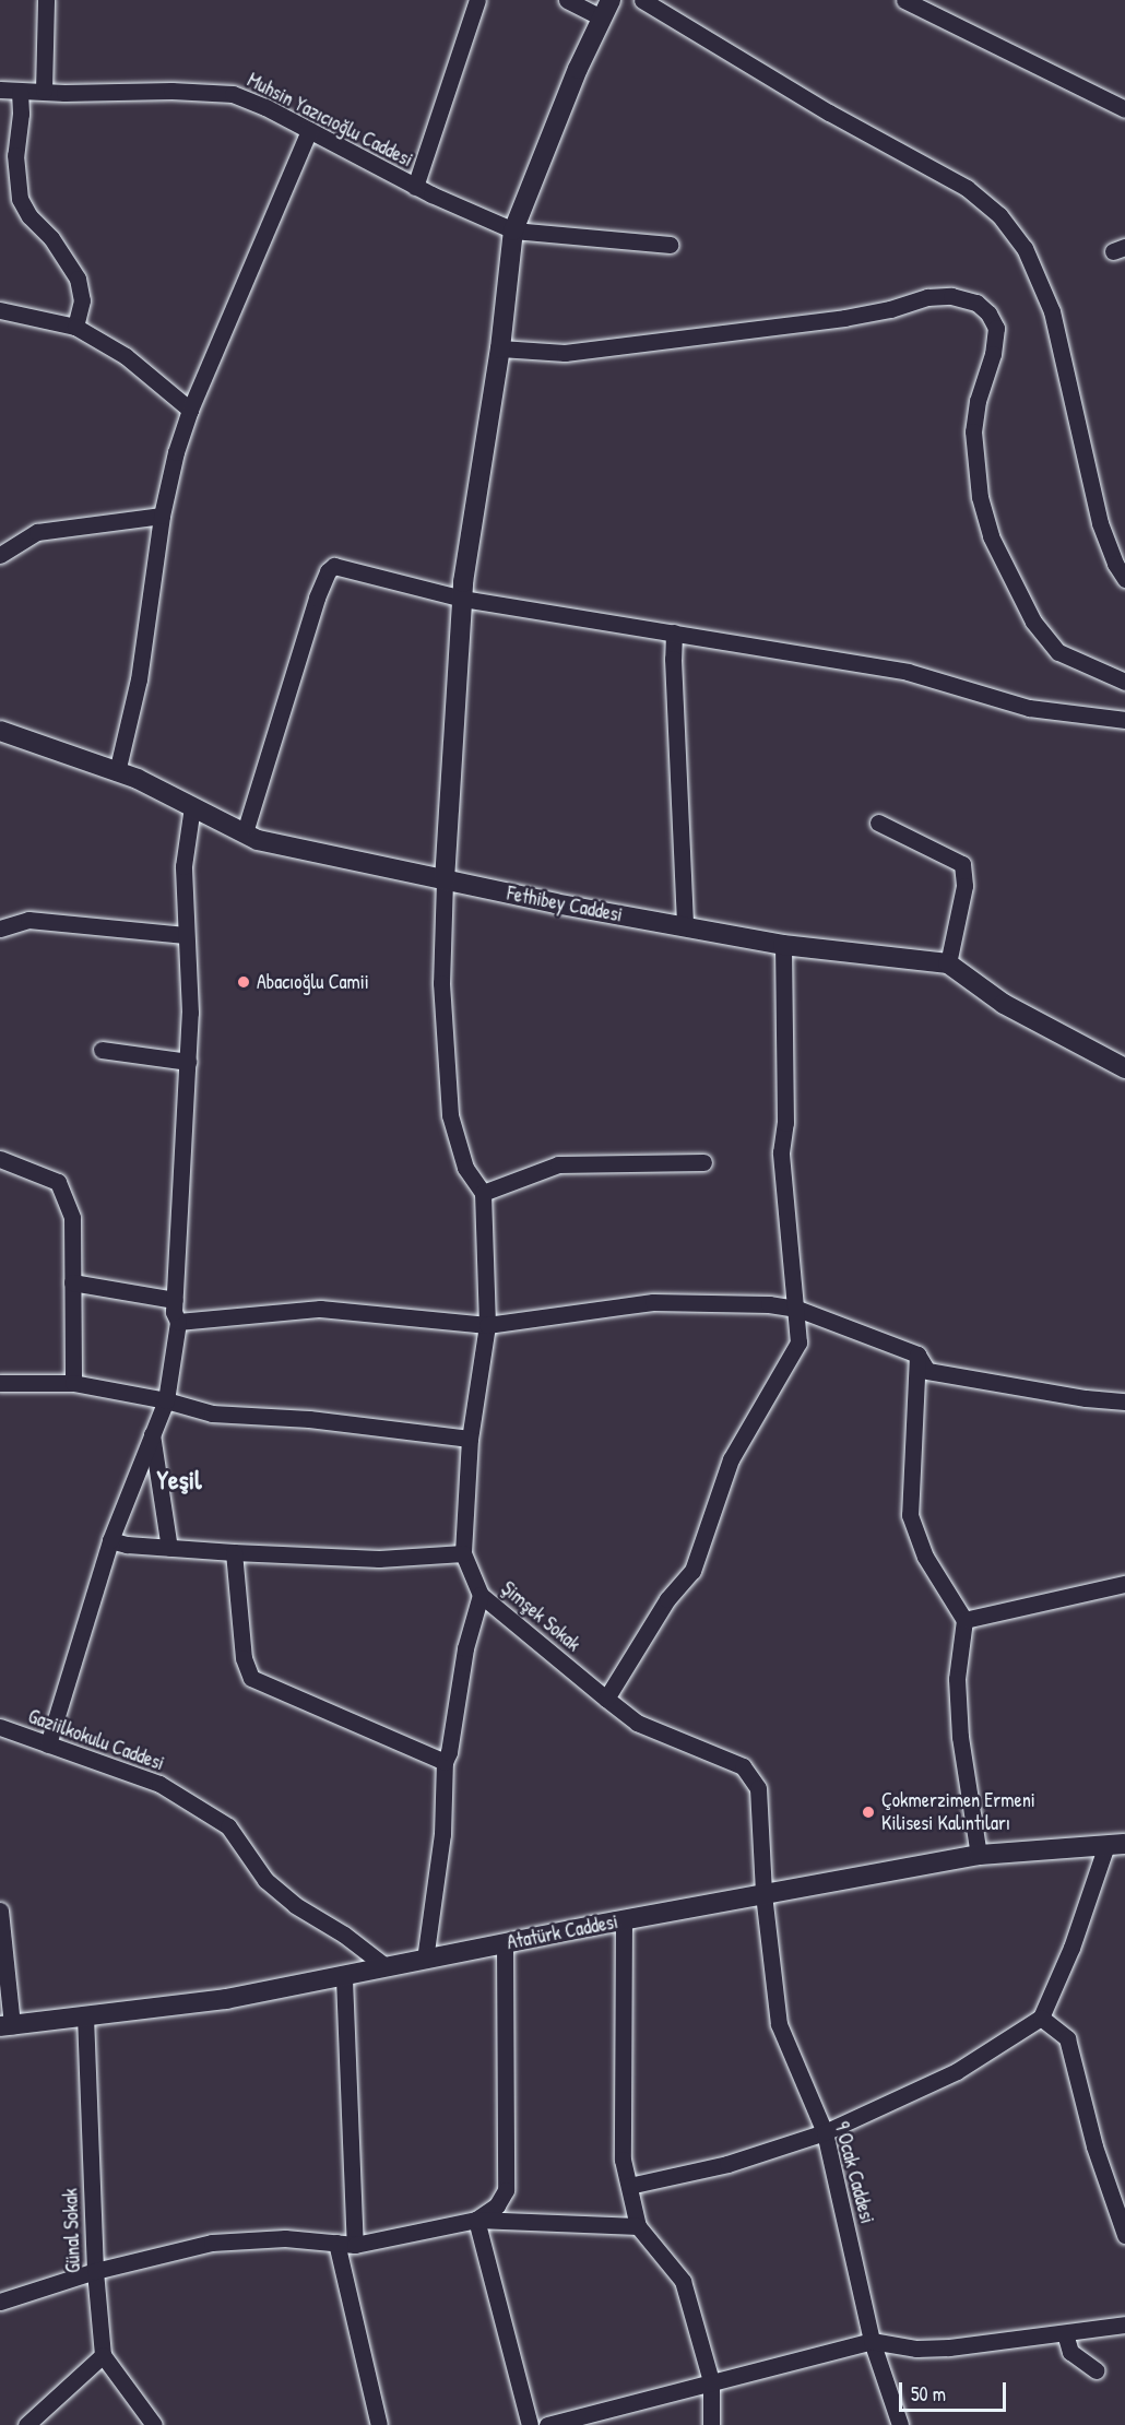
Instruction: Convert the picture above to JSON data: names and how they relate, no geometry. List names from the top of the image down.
{
  "streets": {
    "street": [
      "Muhsin Yazıcıoğlu Caddesi",
      "Fethibey Caddesi",
      "Şimşek Sokak",
      "Gaziilkokulu Caddesi",
      "Atatürk Caddesi",
      "9 Ocak Caddesi",
      "Günal Sokak"
    ]
  },
  "crossings": [
    ["Şimşek Sokak", "Atatürk Caddesi"],
    ["Şimşek Sokak", "9 Ocak Caddesi"],
    ["Gaziilkokulu Caddesi", "Atatürk Caddesi"],
    ["Atatürk Caddesi", "9 Ocak Caddesi"],
    ["Atatürk Caddesi", "Günal Sokak"]
  ],
  "districts": ["Yeşil"],
  "places": ["Abacıoğlu Camii", "Çokmerzimen Ermeni Kilisesi Kalıntıları"],
  "scale_bar": "50 m"
}
